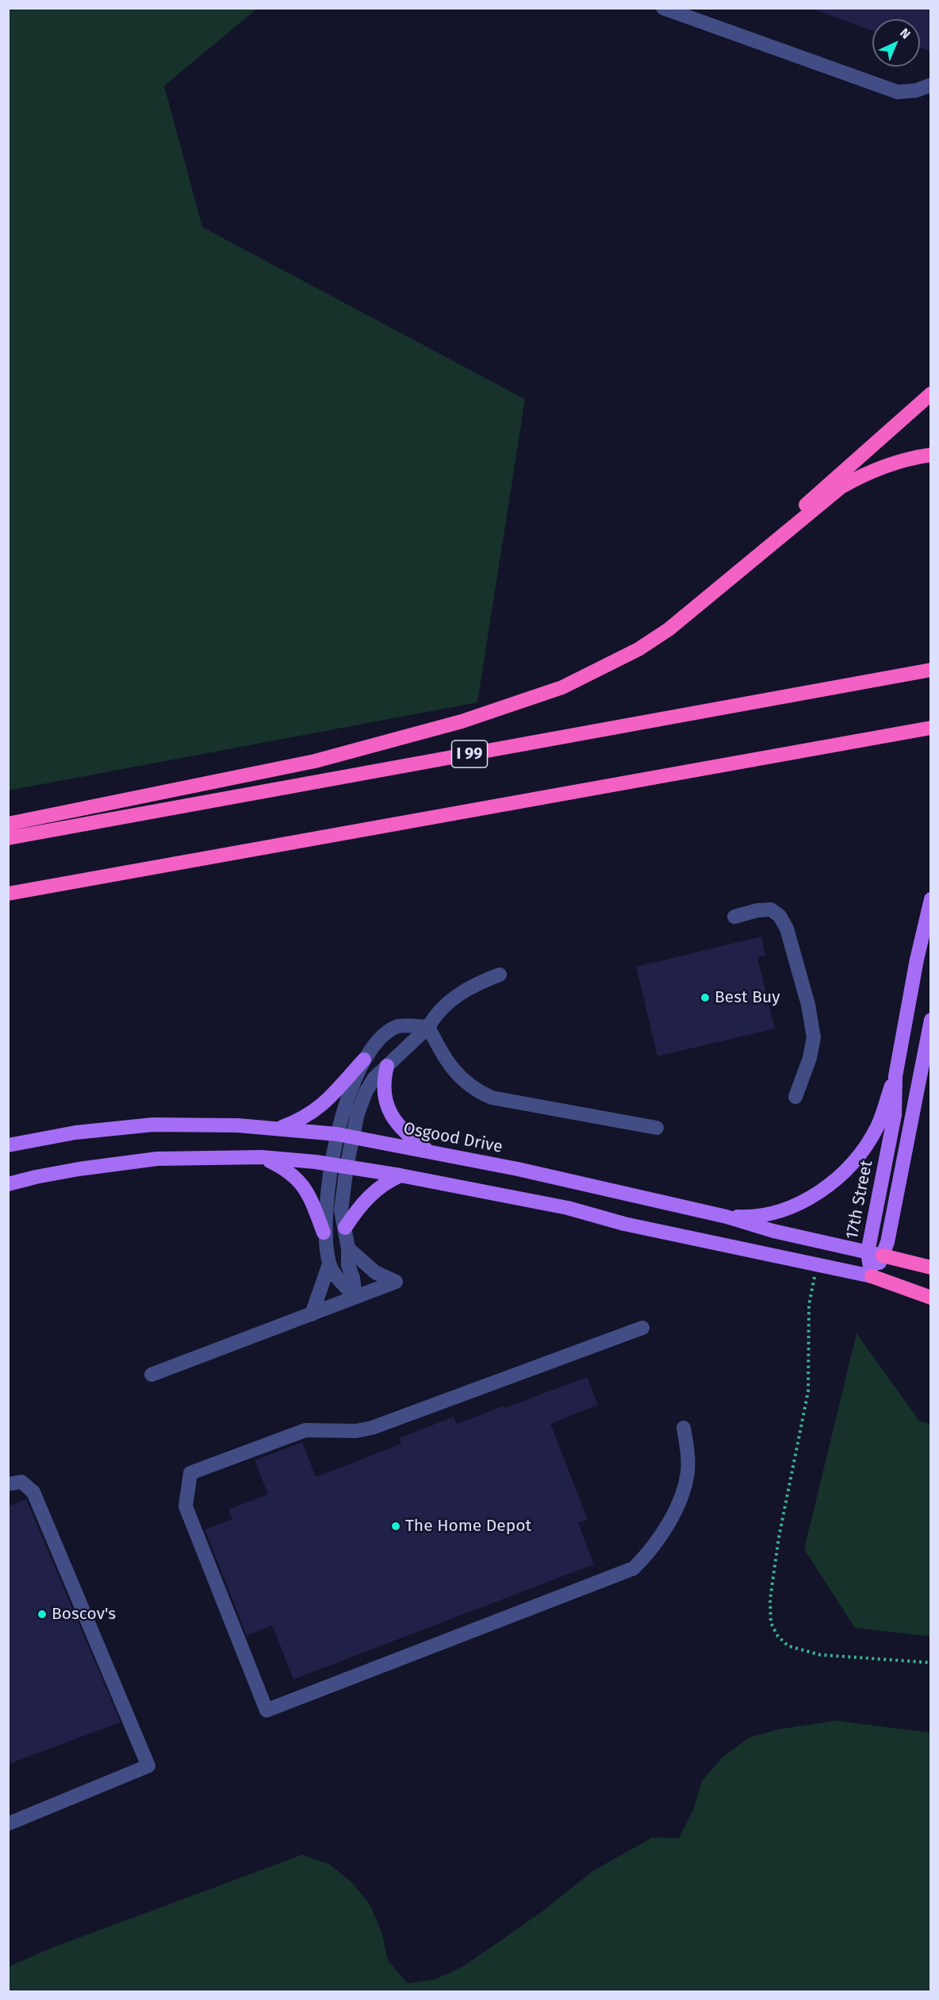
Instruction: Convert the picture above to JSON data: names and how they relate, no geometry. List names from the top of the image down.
{
  "streets": {
    "highway": ["I 99"],
    "main road": ["Osgood Drive", "17th Street"]
  },
  "crossings": [
    ["Osgood Drive", "17th Street"]
  ],
  "places": ["Best Buy", "The Home Depot", "Boscov's"],
  "north": "top right"
}
